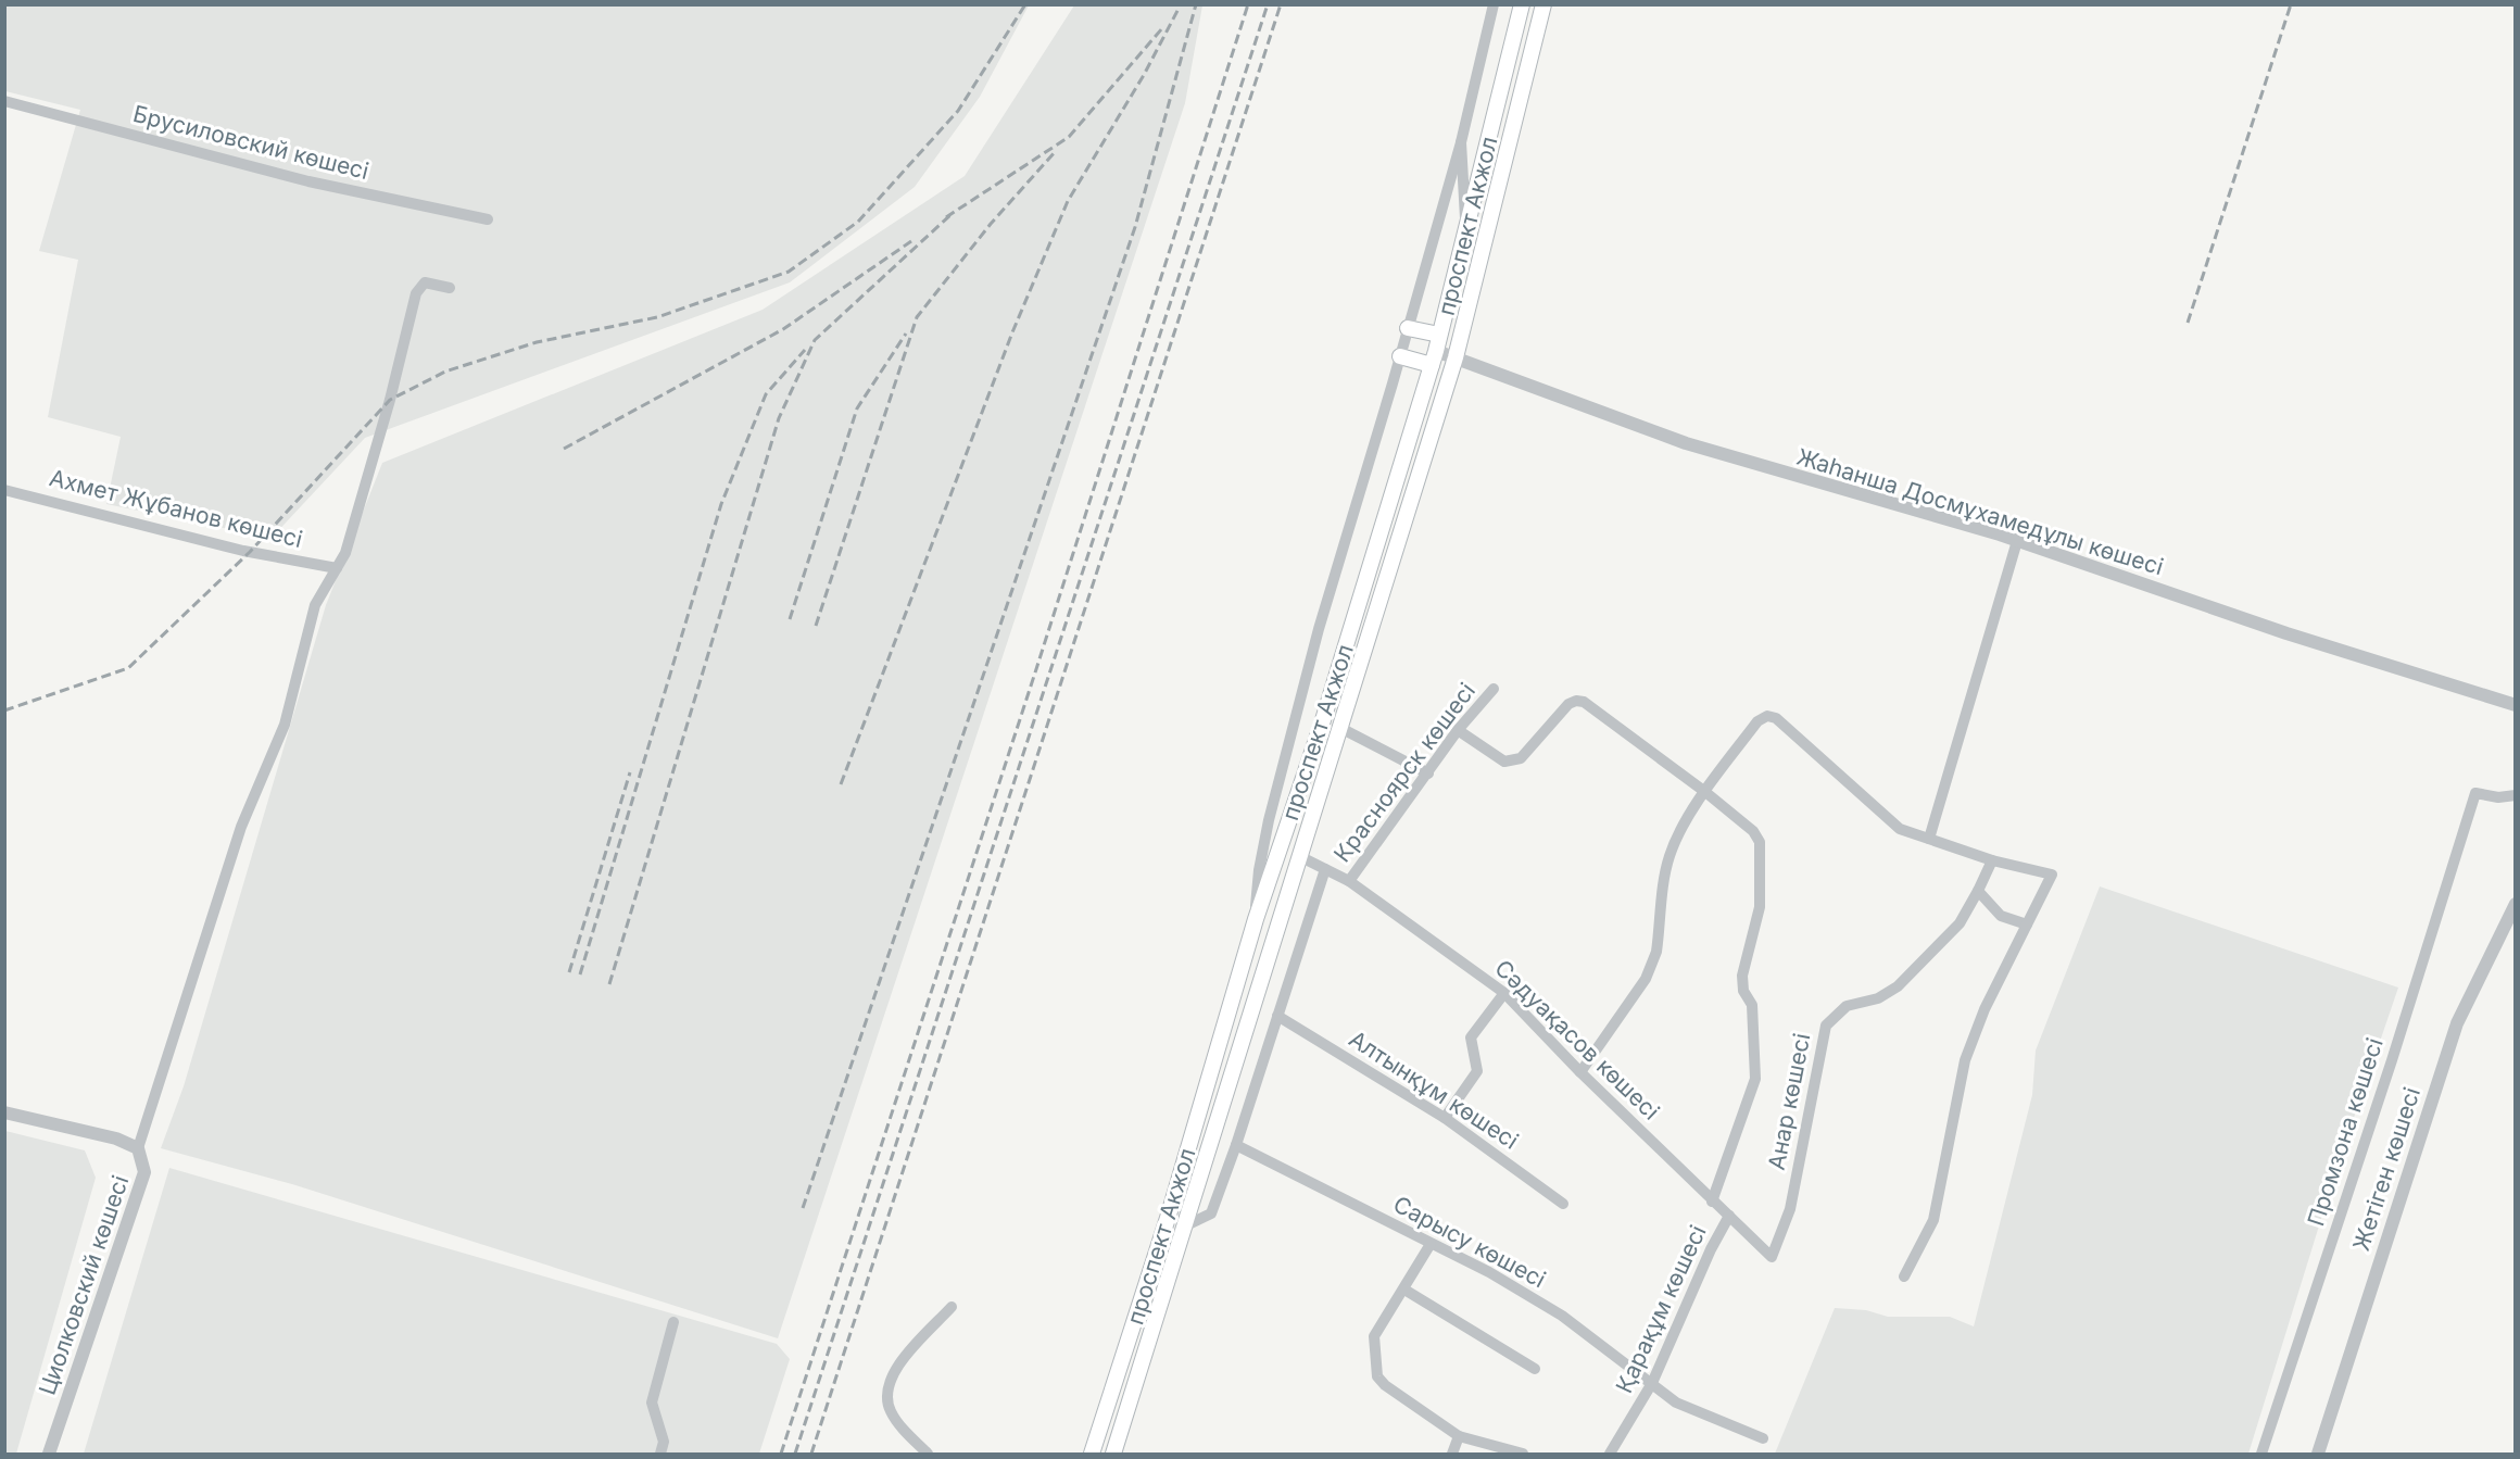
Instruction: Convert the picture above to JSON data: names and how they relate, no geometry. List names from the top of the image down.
{
  "streets": {
    "main road": ["проспект Акжол"],
    "street": [
      "Брусиловский көшесі",
      "Ахмет Жұбанов көшесі",
      "Жаһанша Досмұхамедұлы көшесі",
      "Красноярск көшесі",
      "Сәдуақасов көшесі",
      "Алтынқұм көшесі",
      "Анар көшесі",
      "Промзона көшесі",
      "Жетіген көшесі",
      "Сарысу көшесі",
      "Циолковский көшесі",
      "Қарақұм көшесі"
    ]
  },
  "crossings": [
    ["проспект Акжол", "Жаһанша Досмұхамедұлы көшесі"],
    ["проспект Акжол", "Сәдуақасов көшесі"],
    ["Красноярск көшесі", "Сәдуақасов көшесі"],
    ["Красноярск көшесі", "Анар көшесі"],
    ["Сәдуақасов көшесі", "Анар көшесі"],
    ["Сәдуақасов көшесі", "Қарақұм көшесі"],
    ["Сарысу көшесі", "Қарақұм көшесі"]
  ]
}
